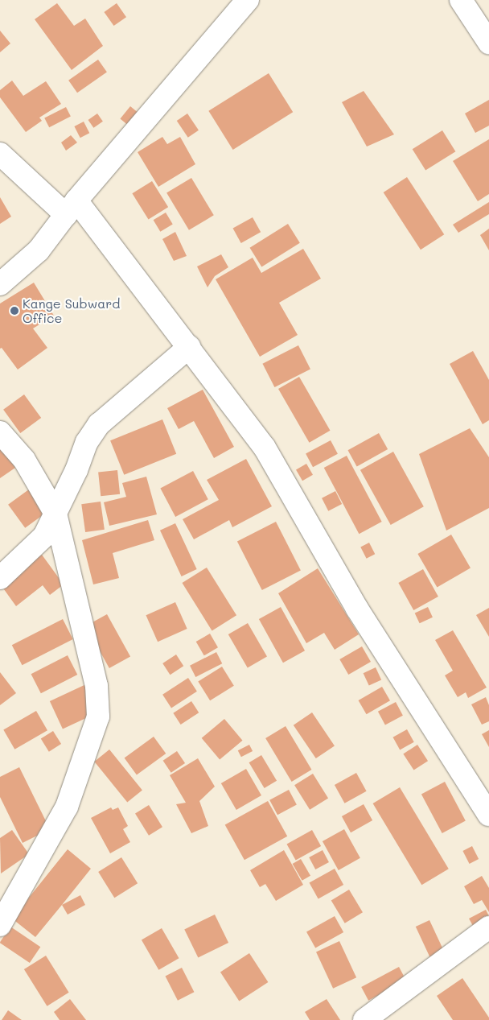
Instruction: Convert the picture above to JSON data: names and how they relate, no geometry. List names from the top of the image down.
{
  "places": ["Kange Subward Office"]
}
